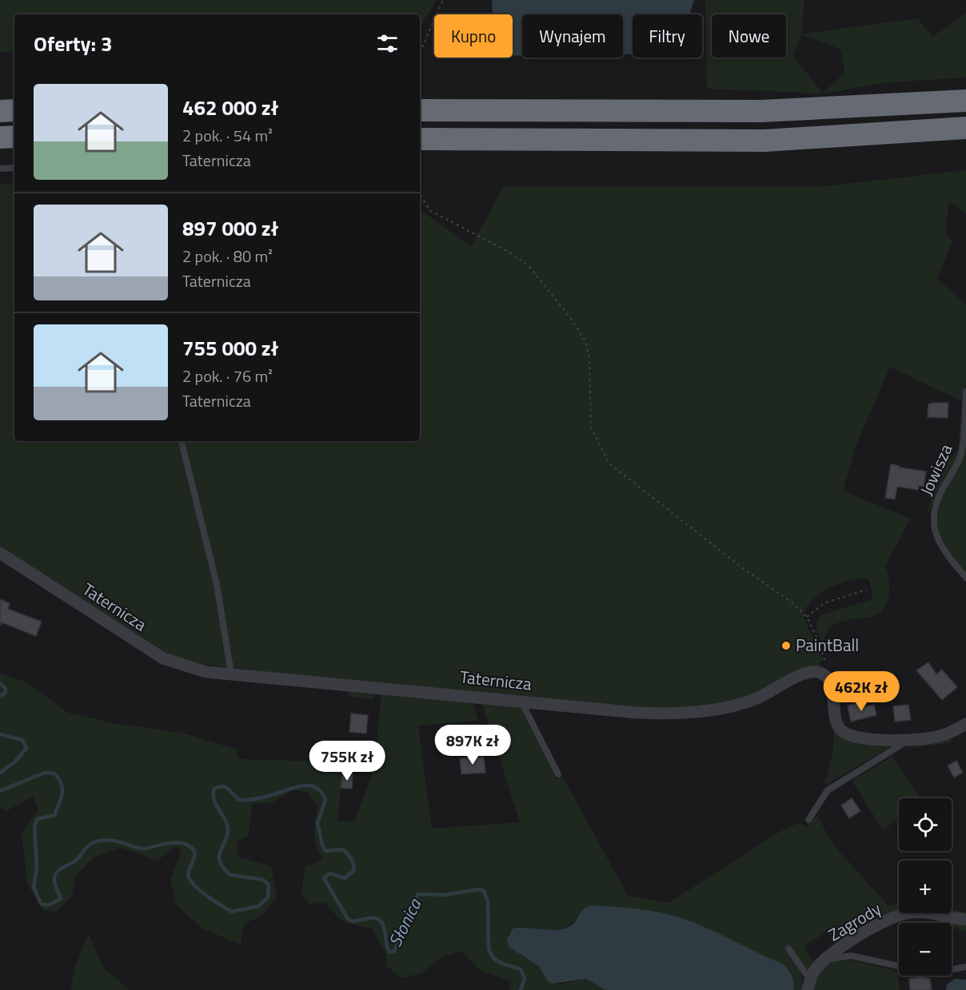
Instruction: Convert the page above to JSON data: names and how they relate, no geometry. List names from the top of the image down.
{
  "streets": {
    "street": ["Taternicza", "Zagrody"],
    "lane": ["Jowisza"]
  },
  "water": ["Słonica"],
  "places": ["PaintBall"],
  "page": {
    "chip": [
      "Kupno",
      "Wynajem",
      "Filtry",
      "Nowe"
    ],
    "heading": "Oferty: 3",
    "list": [
      {
        "name": "462 000 zł",
        "note": "2 pok. · 54 m² · Taternicza"
      },
      {
        "name": "897 000 zł",
        "note": "2 pok. · 80 m² · Taternicza"
      },
      {
        "name": "755 000 zł",
        "note": "2 pok. · 76 m² · Taternicza"
      }
    ],
    "price": ["462K zł", "897K zł", "755K zł"],
    "map_buttons": ["+", "−"]
  }
}
